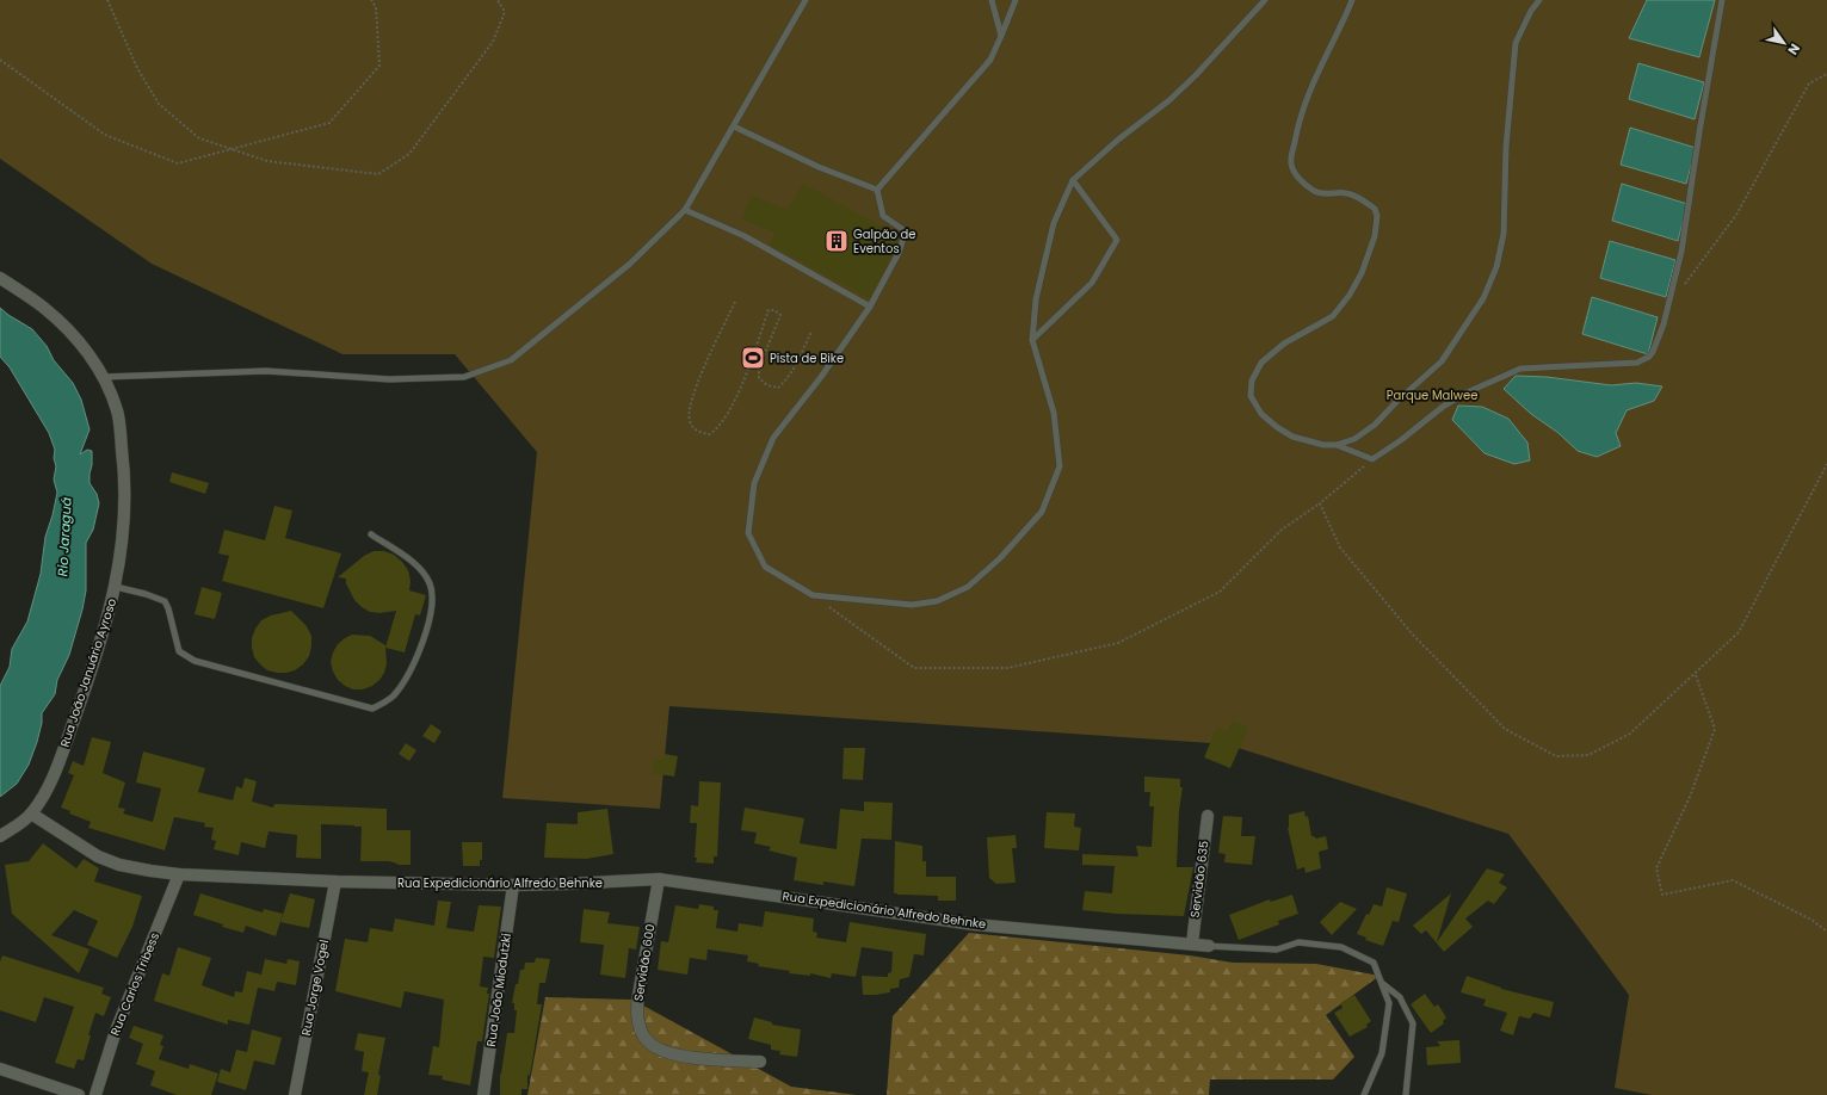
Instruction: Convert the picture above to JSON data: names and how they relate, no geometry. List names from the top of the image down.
{
  "streets": {
    "street": [
      "Rua João Januário Ayroso",
      "Servidão 635",
      "Rua Expedicionário Alfredo Behnke",
      "Servidão 600",
      "Rua Carlos Tribess",
      "Rua Jorge Vogel",
      "Rua João Miodutzki"
    ]
  },
  "crossings": [
    ["Rua João Januário Ayroso", "Rua Expedicionário Alfredo Behnke"],
    ["Servidão 635", "Rua Expedicionário Alfredo Behnke"],
    ["Rua Expedicionário Alfredo Behnke", "Servidão 600"],
    ["Rua Expedicionário Alfredo Behnke", "Rua Carlos Tribess"],
    ["Rua Expedicionário Alfredo Behnke", "Rua Jorge Vogel"],
    ["Rua Expedicionário Alfredo Behnke", "Rua João Miodutzki"]
  ],
  "water": ["Rio Jaraguá"],
  "parks": ["Parque Malwee"],
  "places": {
    "building": ["Galpão de Eventos"],
    "sports": ["Pista de Bike"]
  },
  "north": "bottom right"
}
